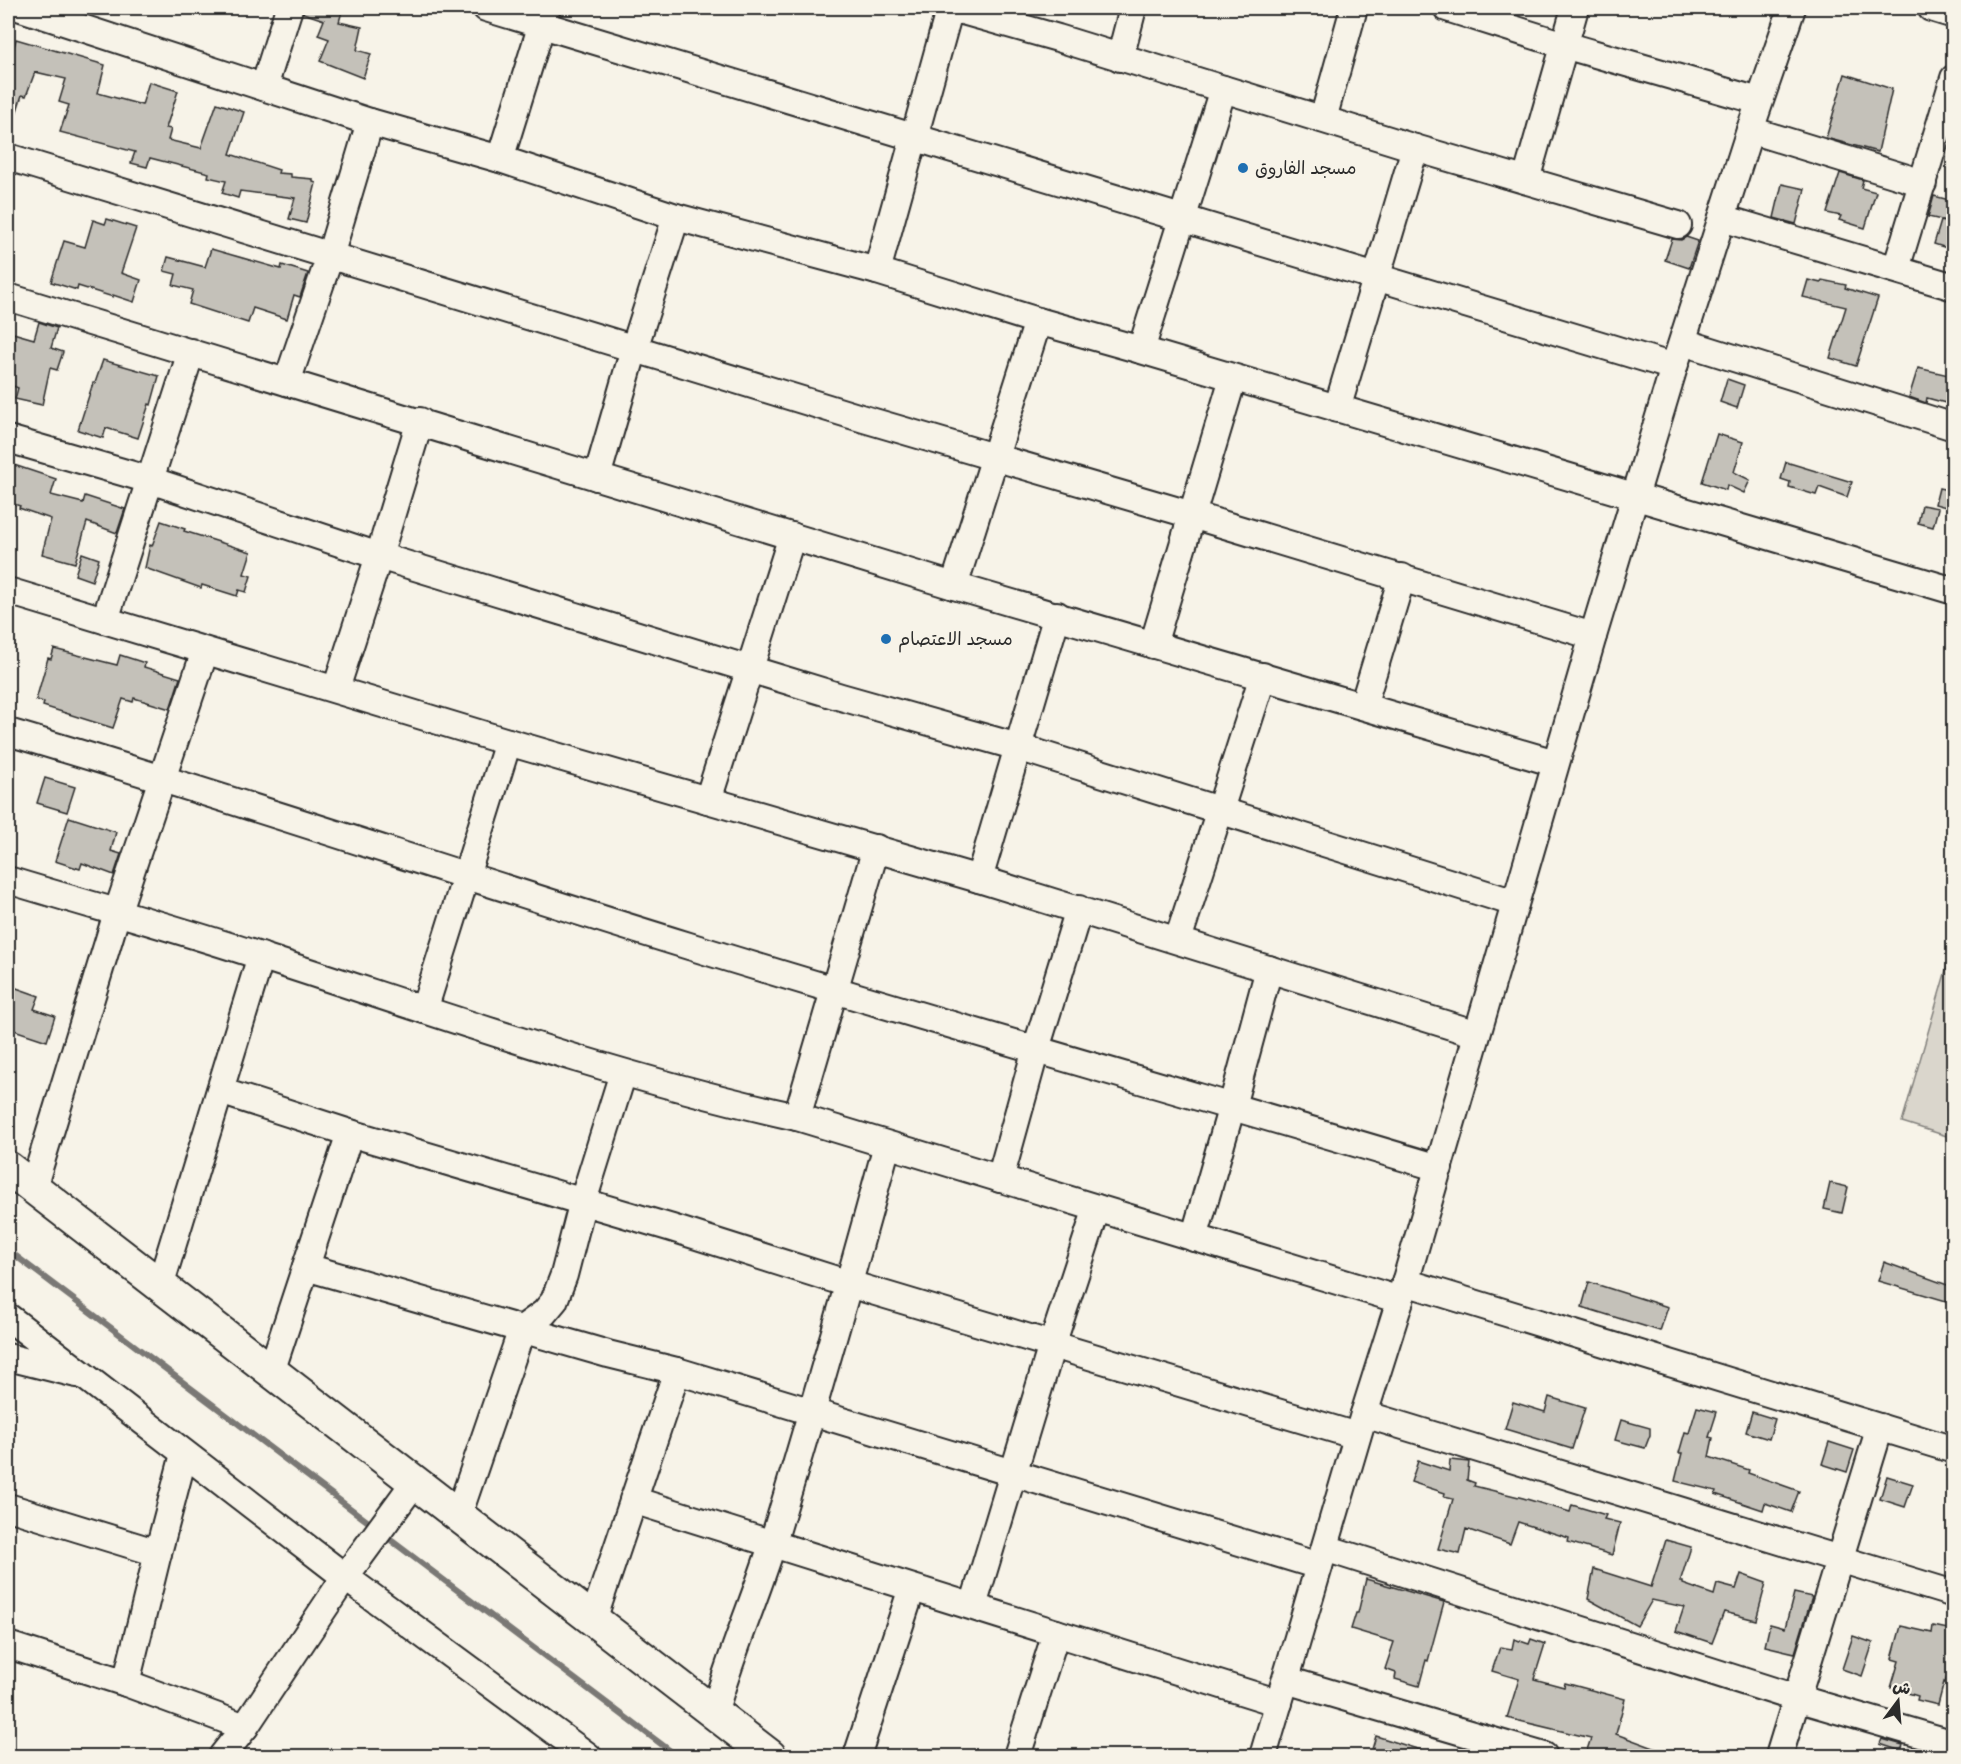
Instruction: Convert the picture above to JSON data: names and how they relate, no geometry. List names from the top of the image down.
{
  "places": ["مسجد الفاروق", "مسجد الاعتصام"],
  "north": "top"
}
